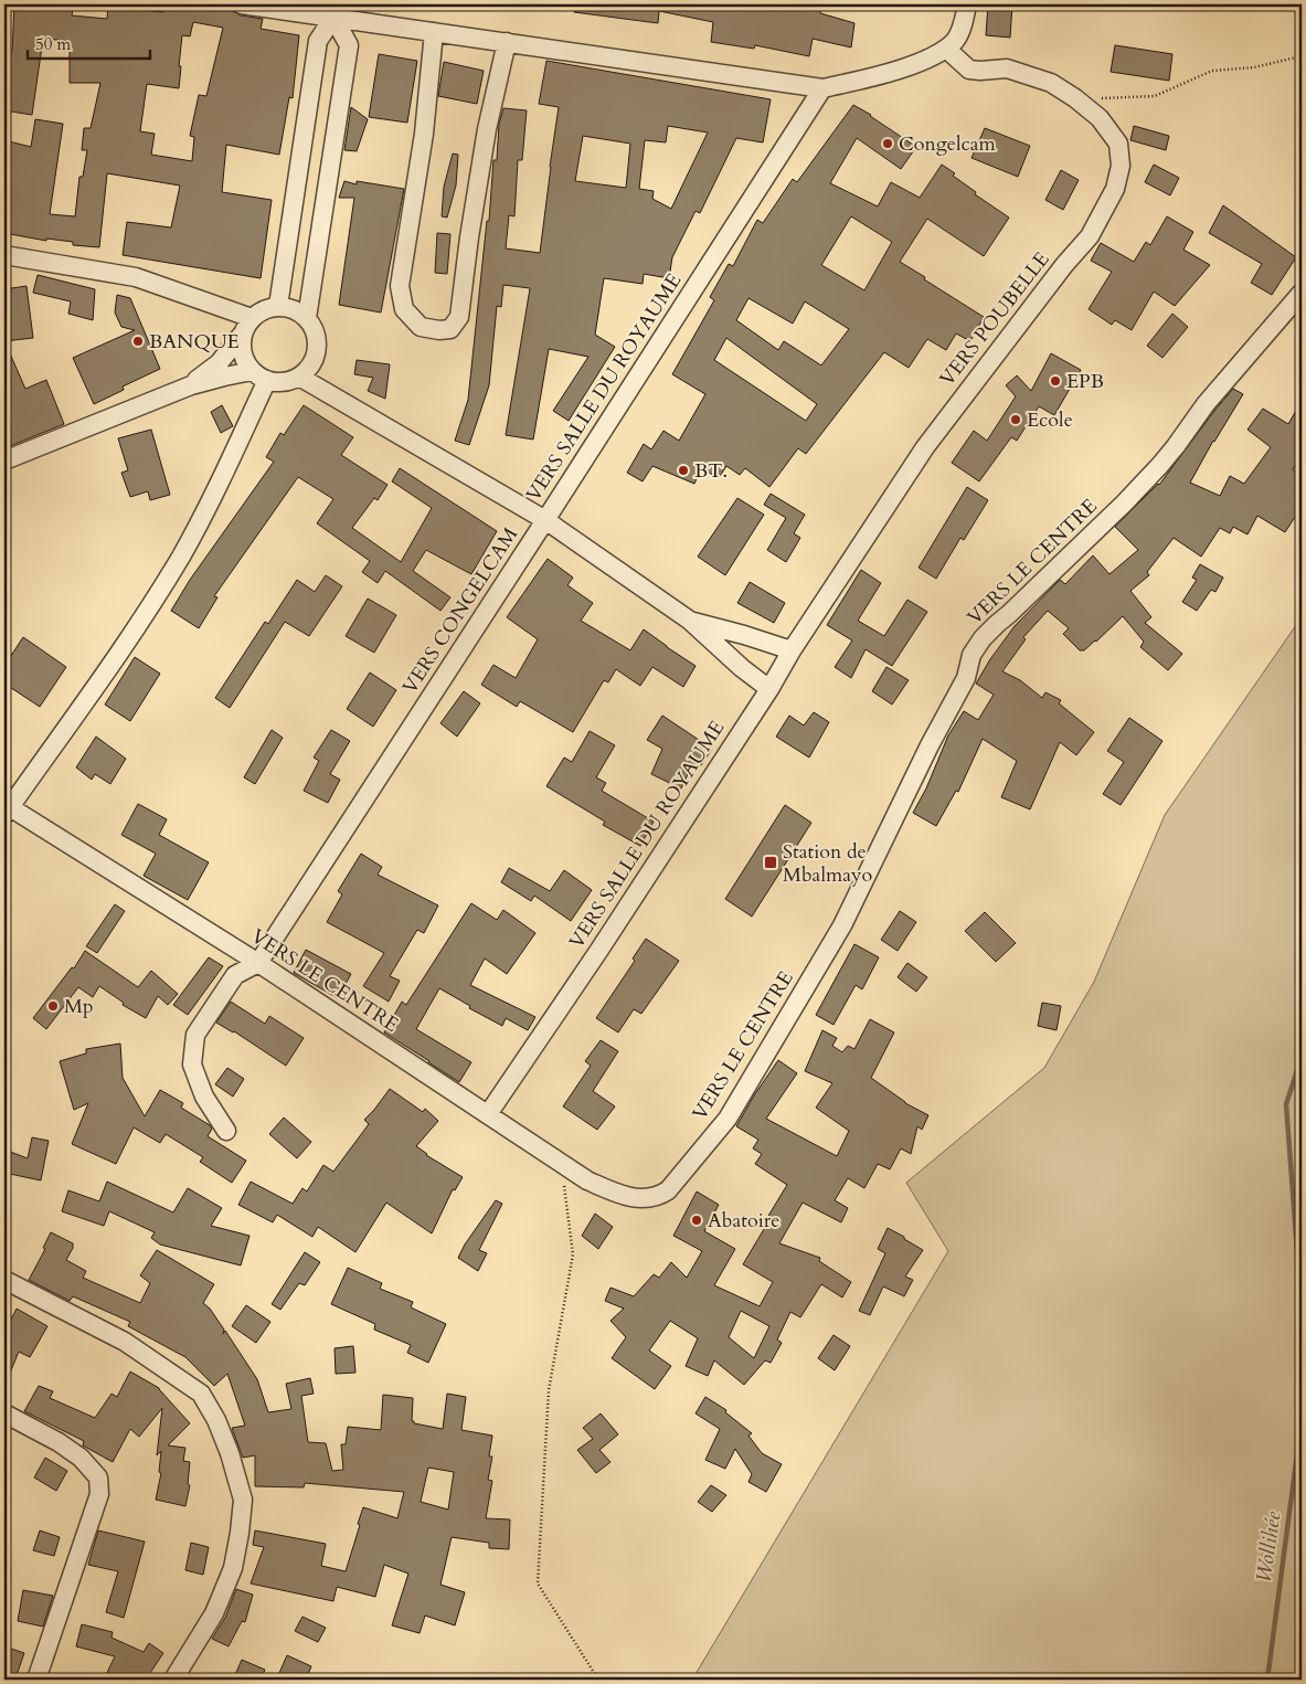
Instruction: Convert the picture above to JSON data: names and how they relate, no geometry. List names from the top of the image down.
{
  "streets": {
    "street": [
      "VERS POUBELLE",
      "VERS SALLE DU ROYAUME",
      "VERS LE CENTRE",
      "VERS CONGELCAM"
    ]
  },
  "crossings": [
    ["VERS POUBELLE", "VERS SALLE DU ROYAUME"],
    ["VERS SALLE DU ROYAUME", "VERS LE CENTRE"],
    ["VERS SALLE DU ROYAUME", "VERS CONGELCAM"],
    ["VERS LE CENTRE", "VERS CONGELCAM"]
  ],
  "water": ["Wollihée"],
  "places": {
    "other": [
      "Congelcam",
      "BANQUE",
      "EPB",
      "Ecole",
      "BT.",
      "Mp",
      "Abatoire"
    ],
    "transit": ["Station de Mbalmayo"]
  },
  "scale_bar": "50 m"
}
